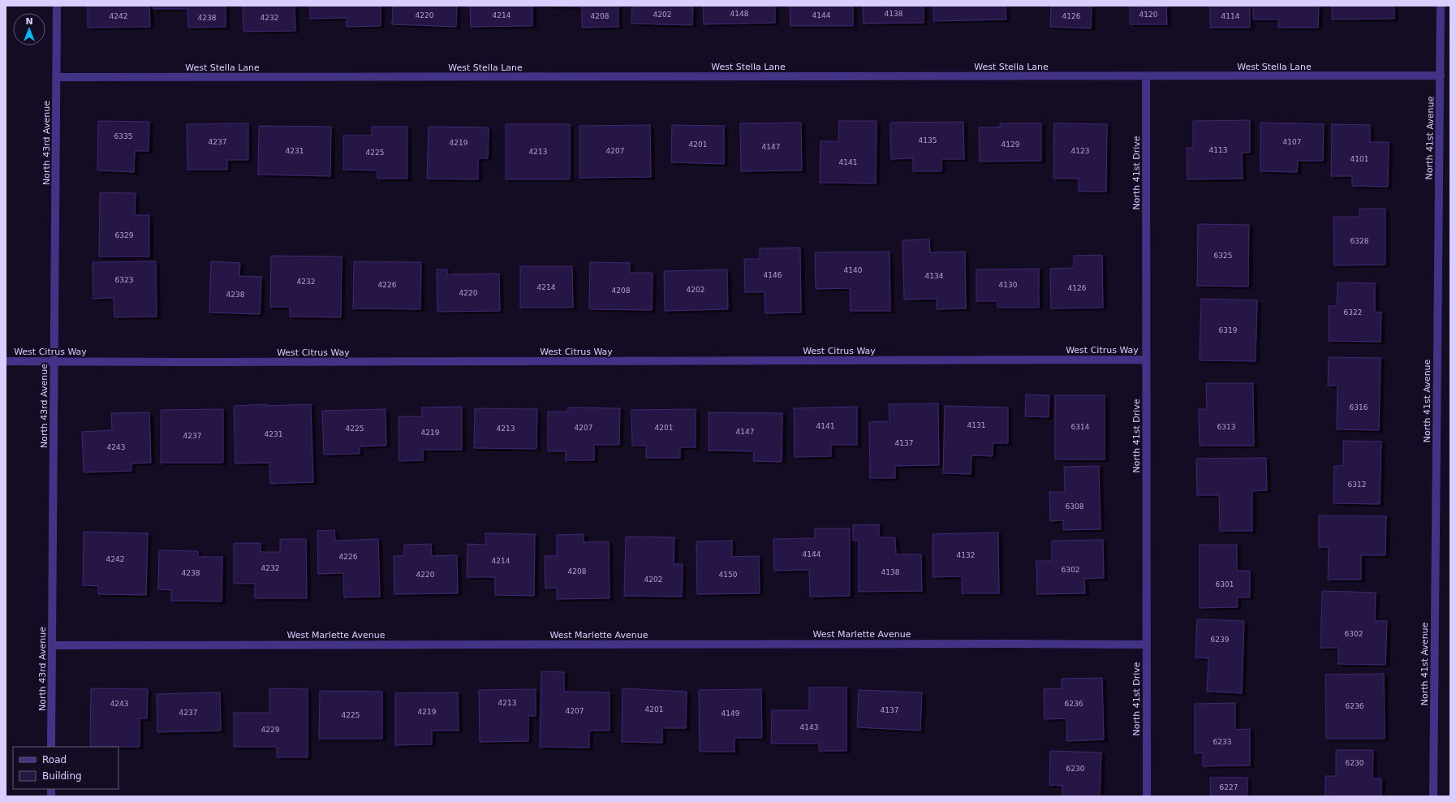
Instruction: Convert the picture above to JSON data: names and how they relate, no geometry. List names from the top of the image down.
{
  "streets": {
    "street": [
      "West Stella Lane",
      "North 41st Avenue",
      "North 43rd Avenue",
      "North 41st Drive",
      "West Citrus Way",
      "West Marlette Avenue"
    ]
  },
  "crossings": [
    ["West Stella Lane", "North 41st Avenue"],
    ["West Stella Lane", "North 43rd Avenue"],
    ["West Stella Lane", "North 41st Drive"],
    ["North 43rd Avenue", "West Citrus Way"],
    ["North 43rd Avenue", "West Marlette Avenue"],
    ["North 41st Drive", "West Citrus Way"],
    ["North 41st Drive", "West Marlette Avenue"]
  ],
  "house_numbers": [
    "4148",
    "4138",
    "4202",
    "4120",
    "4220",
    "4214",
    "4144",
    "4242",
    "4208",
    "4126",
    "4114",
    "4238",
    "4232",
    "6335",
    "4135",
    "4237",
    "4107",
    "4219",
    "4201",
    "4129",
    "4147",
    "4113",
    "4231",
    "4207",
    "4123",
    "4213",
    "4225",
    "4101",
    "4141",
    "6329",
    "6328",
    "6325",
    "4140",
    "4146",
    "4134",
    "6323",
    "4232",
    "4226",
    "4130",
    "4214",
    "4126",
    "4202",
    "4208",
    "4220",
    "4238",
    "6322",
    "6319",
    "6316",
    "4131",
    "4141",
    "6314",
    "6313",
    "4207",
    "4201",
    "4225",
    "4213",
    "4147",
    "4219",
    "4231",
    "4237",
    "4137",
    "4243",
    "6312",
    "6308",
    "4144",
    "4132",
    "4226",
    "4242",
    "4214",
    "4232",
    "6302",
    "4208",
    "4138",
    "4238",
    "4220",
    "4150",
    "4202",
    "6301",
    "6302",
    "6239",
    "4213",
    "4243",
    "6236",
    "6236",
    "4201",
    "4137",
    "4207",
    "4219",
    "4237",
    "4149",
    "4225",
    "4143",
    "4229",
    "6233",
    "6230",
    "6230",
    "6227"
  ],
  "legend": ["Road", "Building"],
  "north": "top"
}
